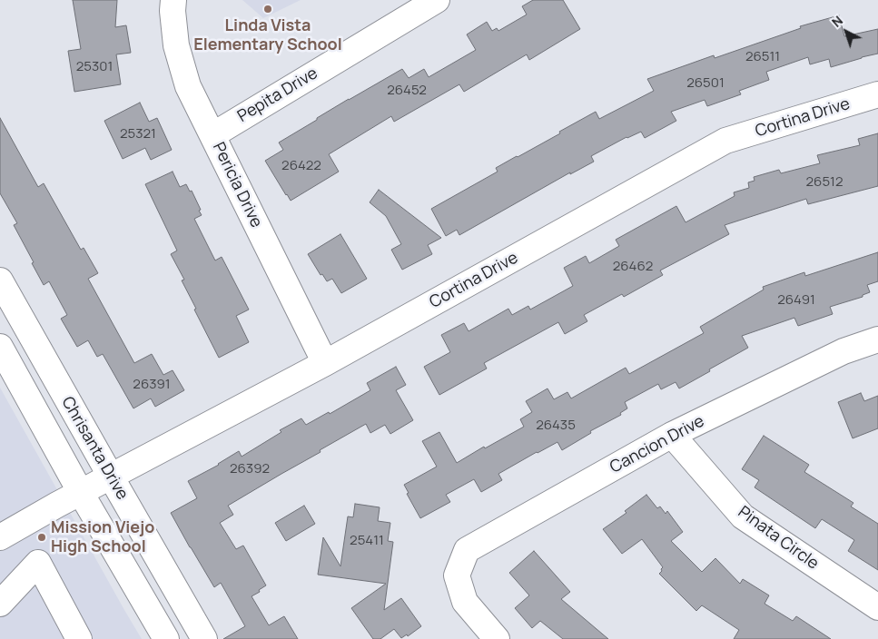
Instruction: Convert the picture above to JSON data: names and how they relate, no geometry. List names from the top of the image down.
{
  "streets": {
    "street": [
      "Pepita Drive",
      "Cortina Drive",
      "Pericia Drive",
      "Cancion Drive",
      "Chrisanta Drive",
      "Pinata Circle"
    ]
  },
  "crossings": [
    ["Pepita Drive", "Pericia Drive"],
    ["Cortina Drive", "Pericia Drive"],
    ["Cortina Drive", "Chrisanta Drive"],
    ["Cancion Drive", "Pinata Circle"]
  ],
  "places": ["Linda Vista Elementary School", "Mission Viejo High School"],
  "house_numbers": [
    "26511",
    "25301",
    "26501",
    "26452",
    "25321",
    "26422",
    "26512",
    "26462",
    "26491",
    "26391",
    "26435",
    "26392",
    "25411"
  ],
  "north": "top left"
}
